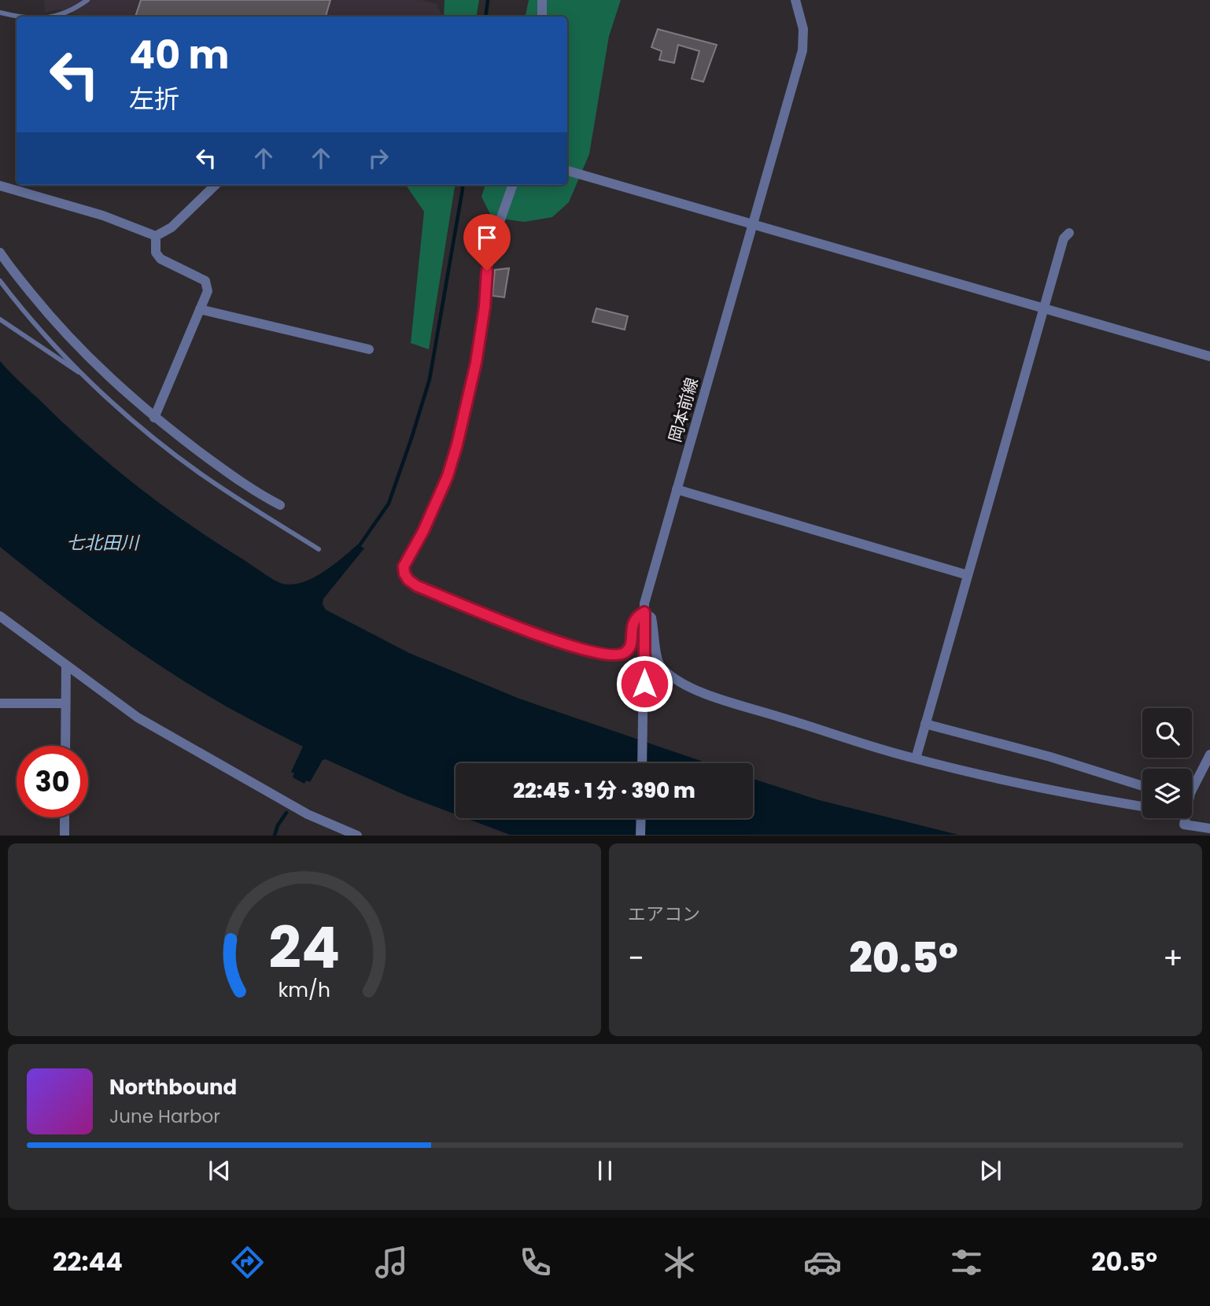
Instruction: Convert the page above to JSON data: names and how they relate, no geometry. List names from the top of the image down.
{
  "streets": {
    "street": ["岡本前線"]
  },
  "water": ["七北田川"],
  "page": {
    "turn": ["40 m", "左折"],
    "limit": "30",
    "trip": "22:45 · 1 分 · 390 m",
    "tile": "エアコン",
    "heat": ["−", "20.5°", "+"],
    "song": ["Northbound", "June Harbor"],
    "tabs": ["22:44", "20.5°"],
    "gauge": ["24", "km/h"]
  }
}
